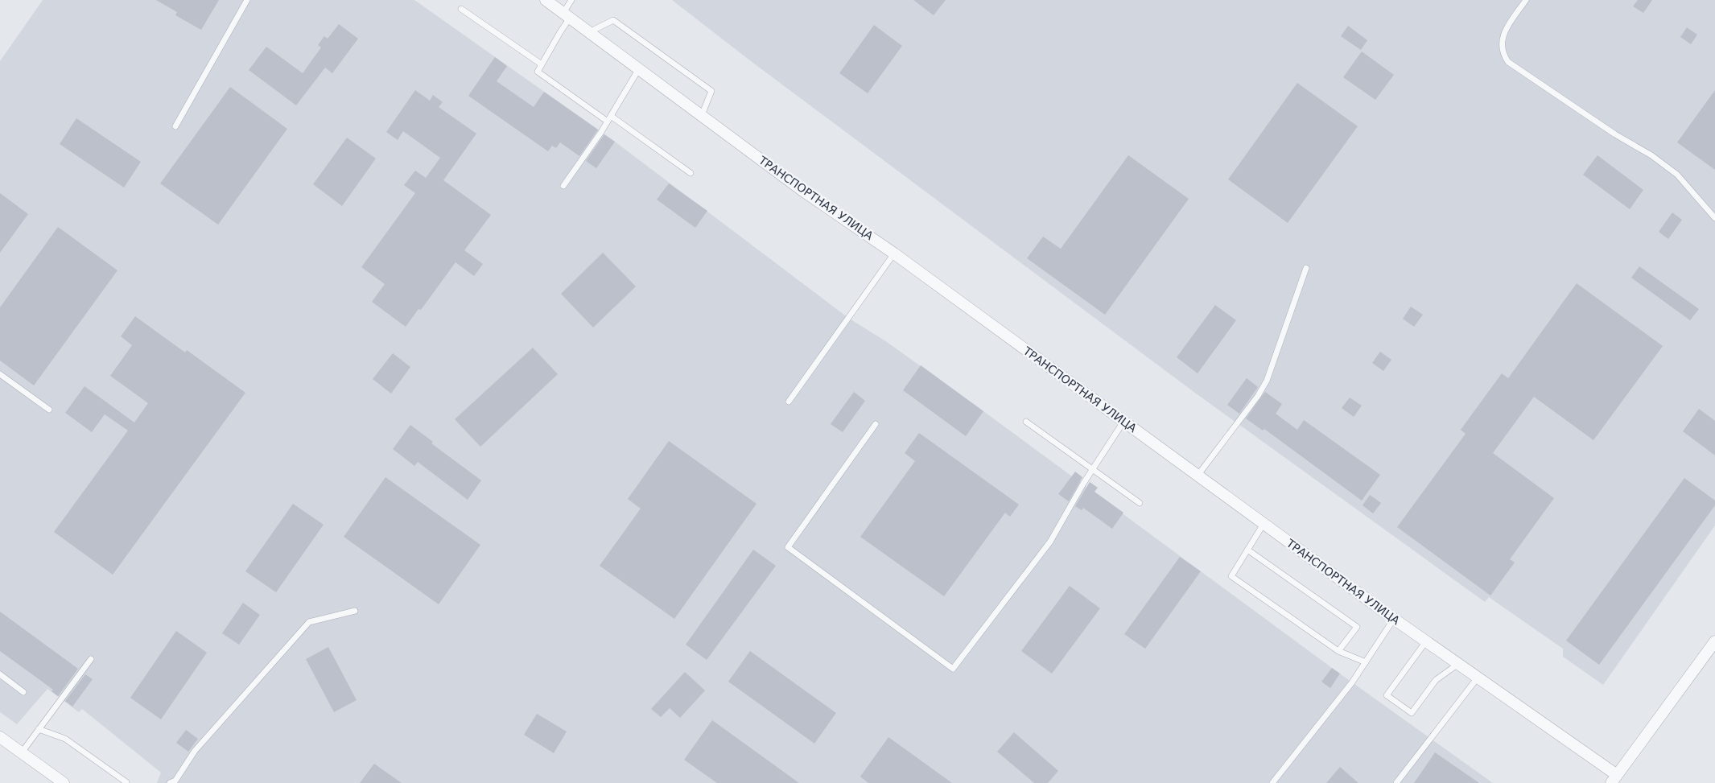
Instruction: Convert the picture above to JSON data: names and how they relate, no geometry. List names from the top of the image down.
{
  "streets": {
    "street": ["ТРАНСПОРТНАЯ УЛИЦА"]
  }
}
